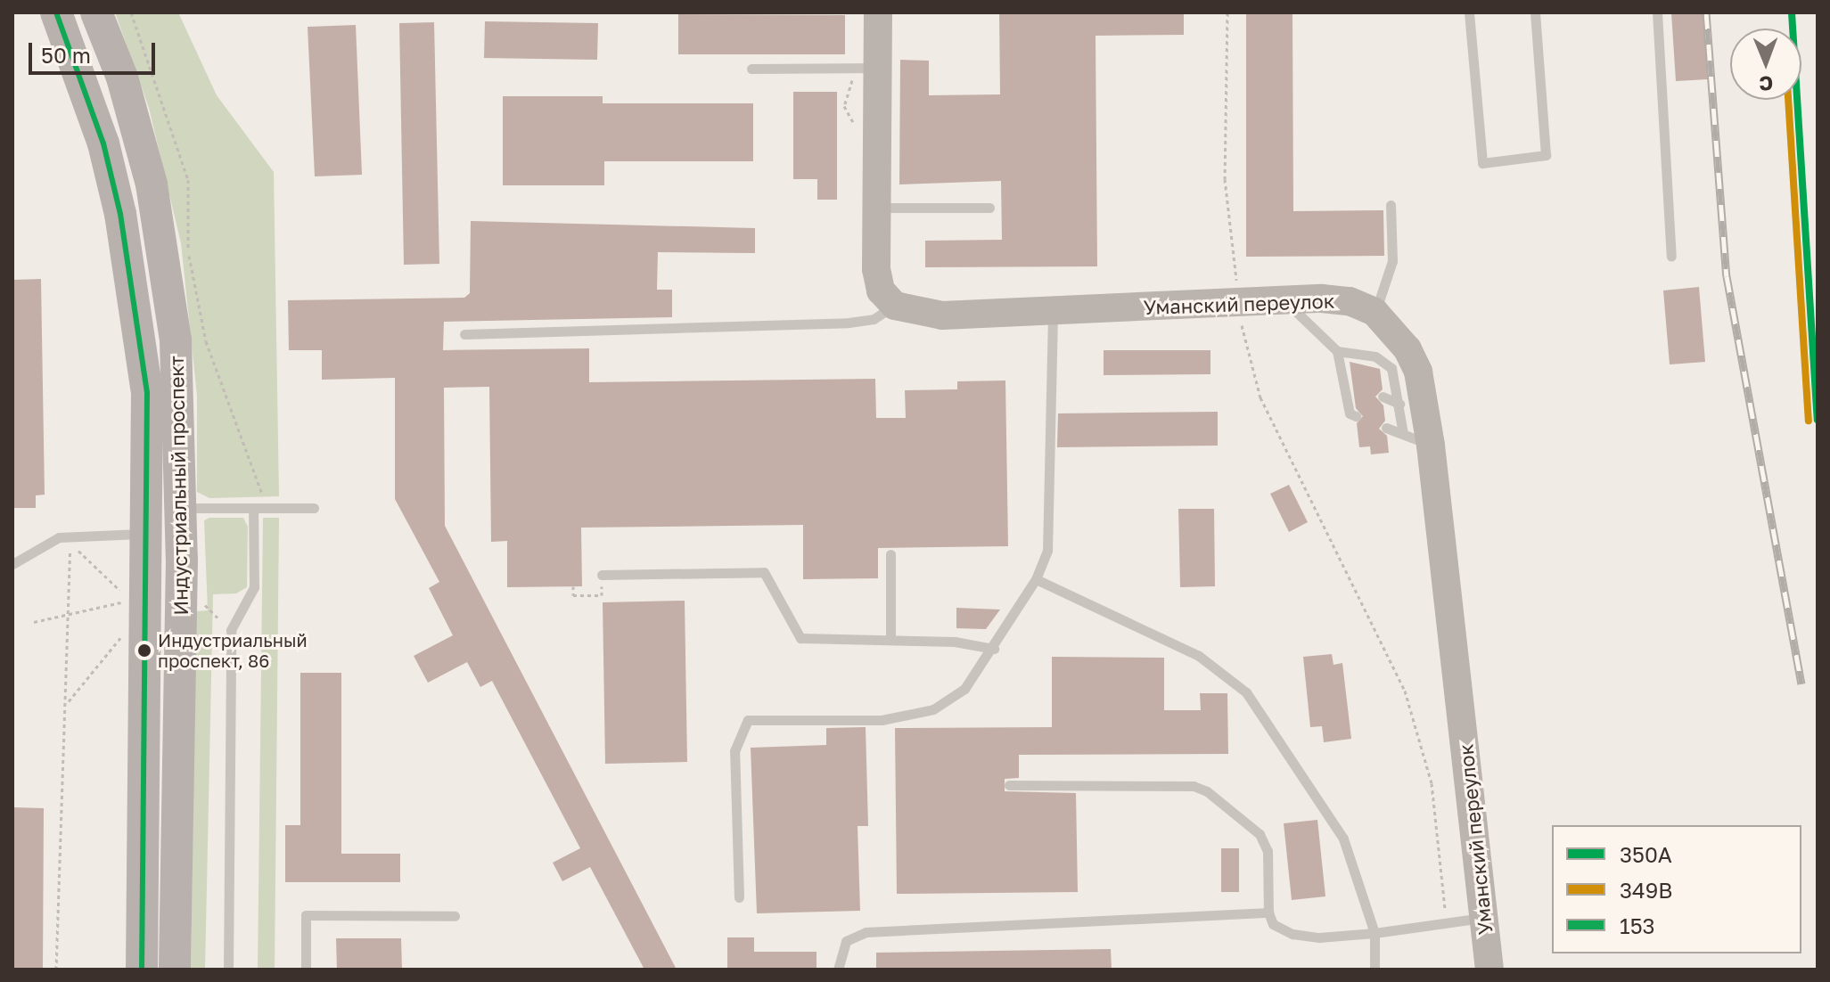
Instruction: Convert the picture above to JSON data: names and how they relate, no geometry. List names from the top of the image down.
{
  "streets": {
    "main road": ["Индустриальный проспект"],
    "street": ["Уманский переулок"]
  },
  "places": ["Индустриальный проспект, 86"],
  "lines": ["transit line 350А", "transit line 153", "transit line 349В"],
  "legend": ["350А", "349В", "153"],
  "scale_bar": "50 m",
  "north": "bottom"
}
